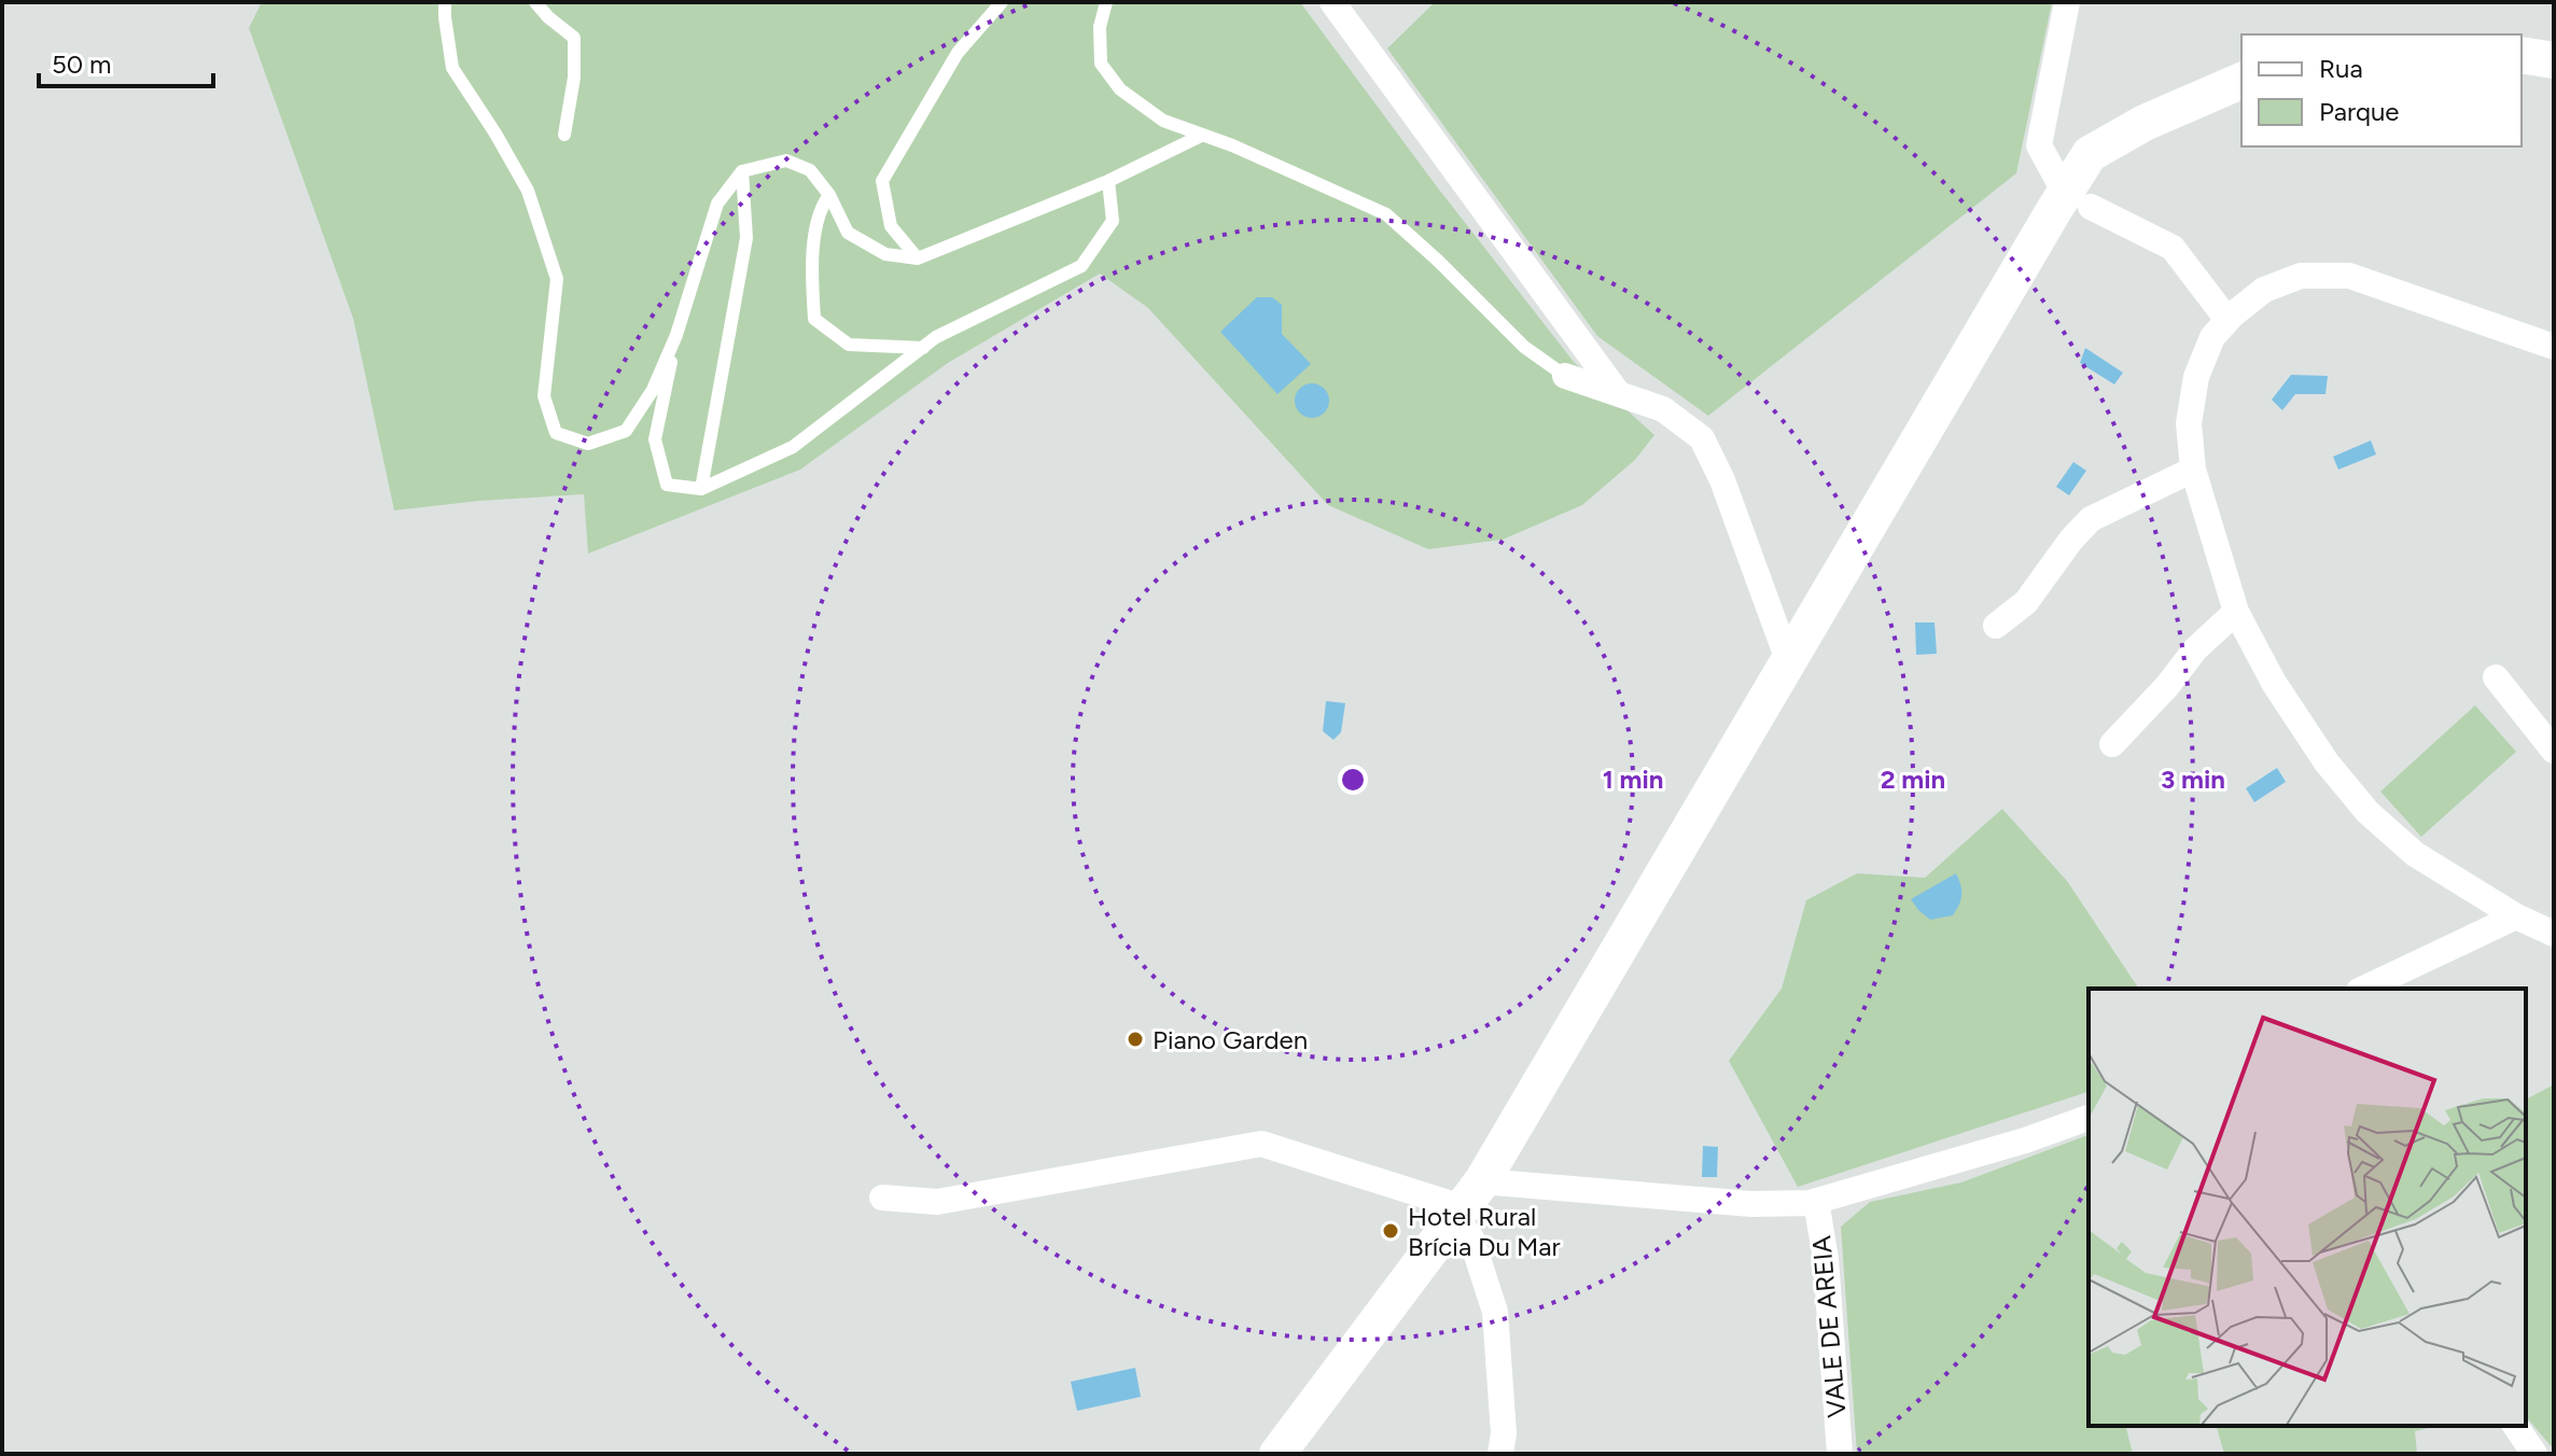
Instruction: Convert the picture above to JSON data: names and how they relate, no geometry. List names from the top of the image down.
{
  "streets": {
    "street": ["VALE DE AREIA"]
  },
  "places": ["Piano Garden", "Hotel Rural Brícia Du Mar"],
  "legend": ["Rua", "Parque"],
  "scale_bar": "50 m",
  "rings": ["1 min", "2 min", "3 min"]
}
